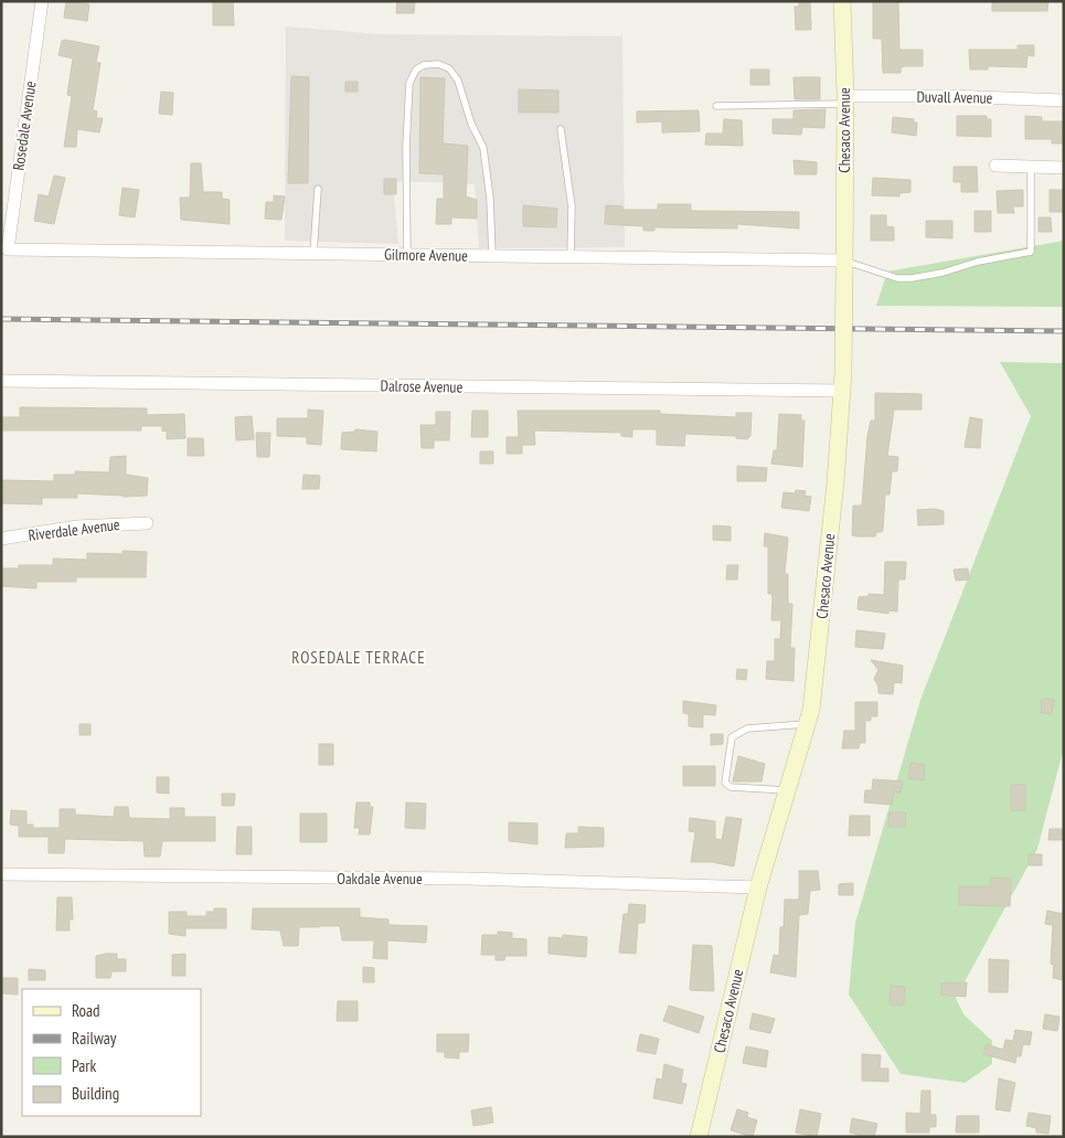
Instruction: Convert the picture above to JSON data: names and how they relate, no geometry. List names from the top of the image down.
{
  "streets": {
    "street": [
      "Duvall Avenue",
      "Rosedale Avenue",
      "Chesaco Avenue",
      "Gilmore Avenue",
      "Dalrose Avenue",
      "Riverdale Avenue",
      "Oakdale Avenue"
    ]
  },
  "crossings": [
    ["Duvall Avenue", "Chesaco Avenue"],
    ["Rosedale Avenue", "Gilmore Avenue"],
    ["Chesaco Avenue", "Gilmore Avenue"],
    ["Chesaco Avenue", "Dalrose Avenue"],
    ["Chesaco Avenue", "Oakdale Avenue"]
  ],
  "districts": ["ROSEDALE TERRACE"],
  "legend": [
    "Road",
    "Railway",
    "Park",
    "Building"
  ]
}
